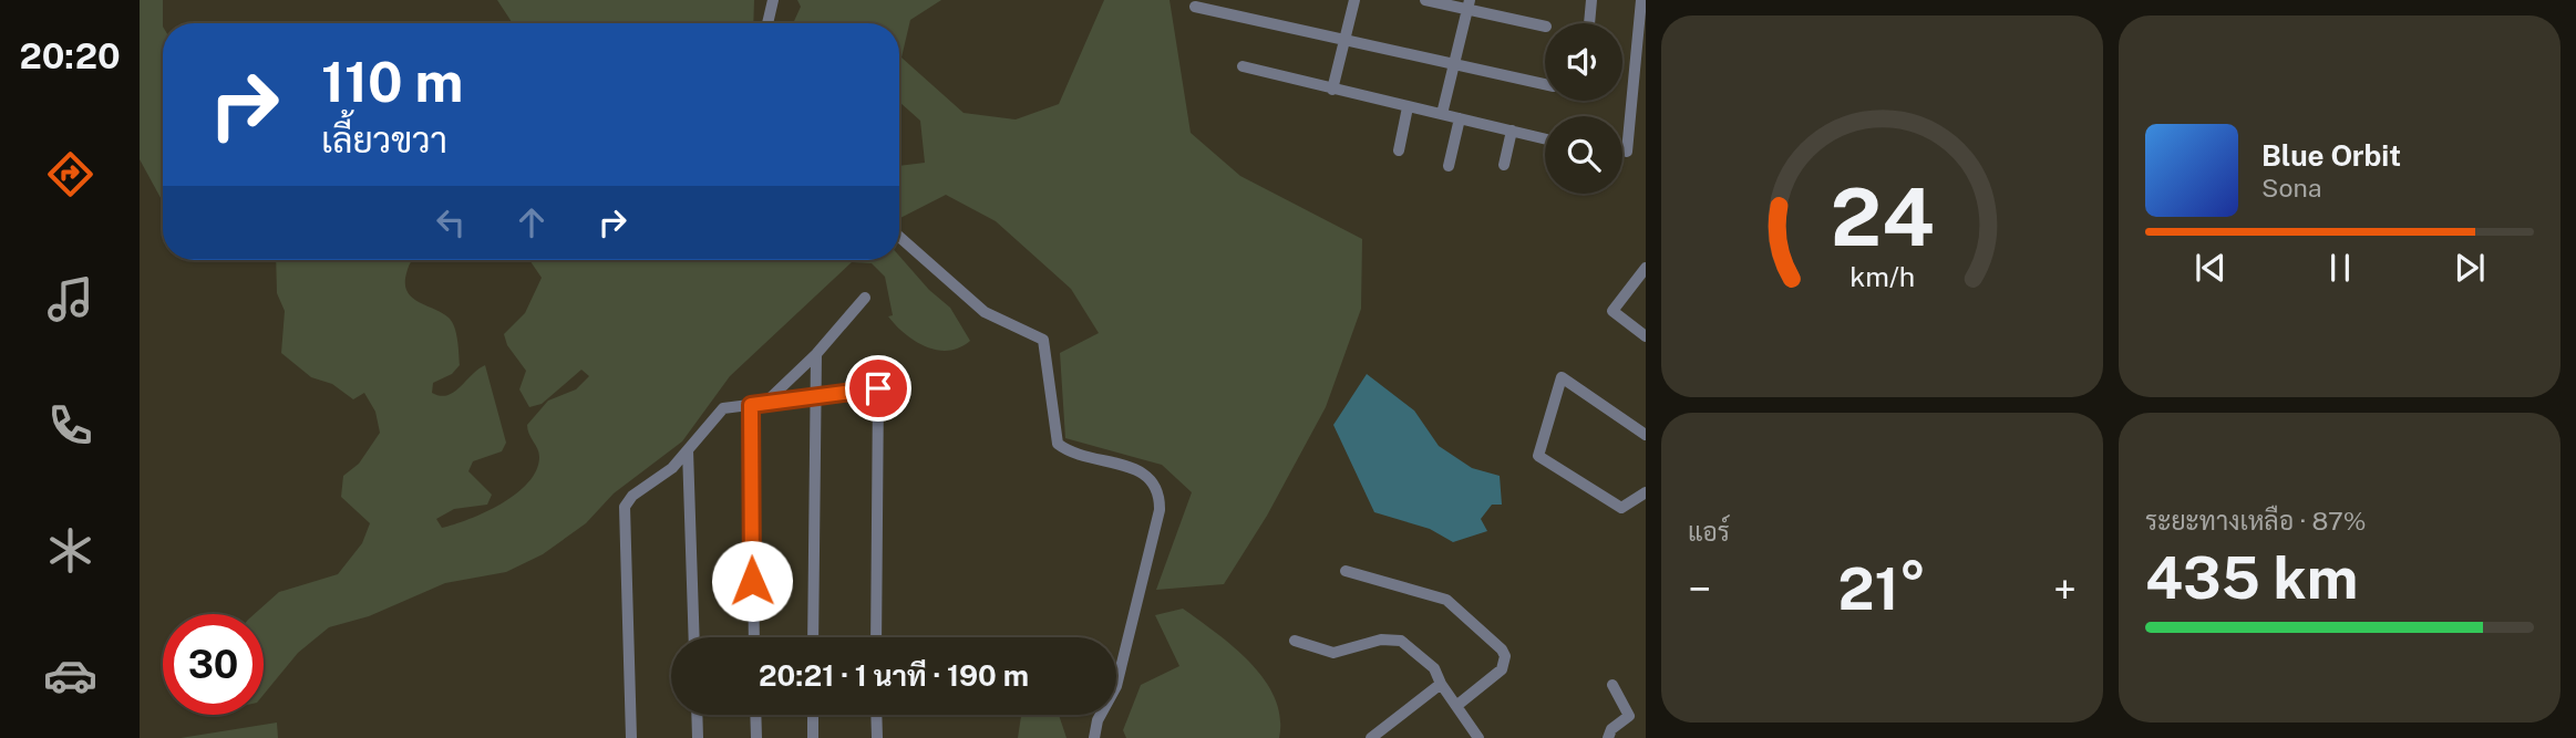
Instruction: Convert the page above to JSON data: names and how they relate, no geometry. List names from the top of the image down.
{
  "page": {
    "tabs": "20:20",
    "turn": ["110 m", "เลี้ยวขวา"],
    "song": ["Blue Orbit", "Sona"],
    "tile": [
      "แอร์",
      ["ระยะทางเหลือ · 87%", "435 km"]
    ],
    "heat": ["−", "21°", "+"],
    "limit": "30",
    "trip": "20:21 · 1 นาที · 190 m",
    "gauge": ["24", "km/h"]
  }
}
